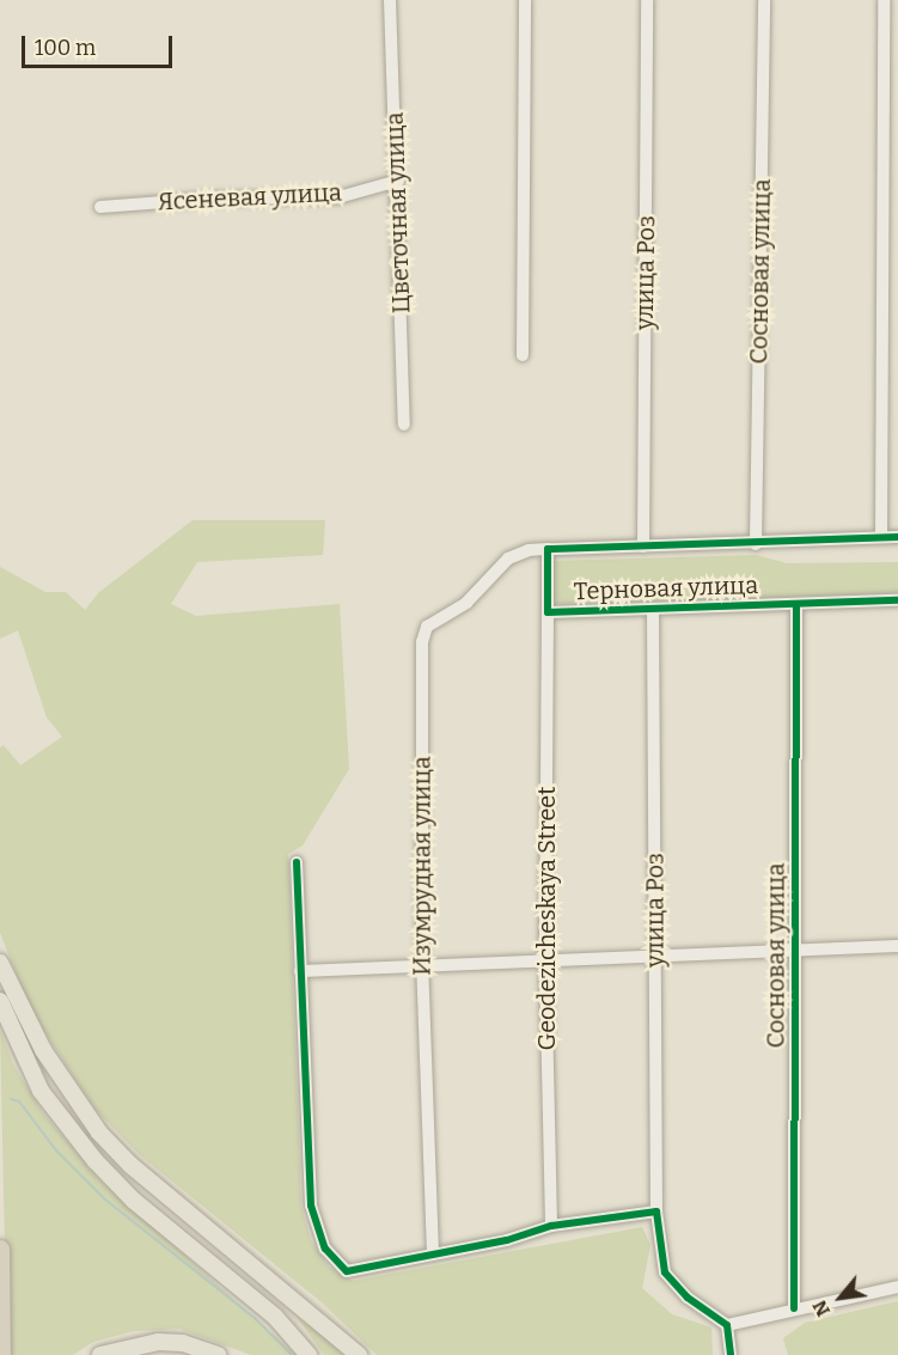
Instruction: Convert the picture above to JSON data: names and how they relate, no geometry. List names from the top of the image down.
{
  "streets": {
    "street": [
      "Ясеневая улица",
      "Цветочная улица",
      "Сосновая улица",
      "улица Роз",
      "Терновая улица",
      "Изумрудная улица",
      "Geodezicheskaya Street"
    ]
  },
  "crossings": [
    ["Ясеневая улица", "Цветочная улица"],
    ["Сосновая улица", "Терновая улица"],
    ["улица Роз", "Терновая улица"],
    ["Терновая улица", "Изумрудная улица"],
    ["Терновая улица", "Geodezicheskaya Street"]
  ],
  "scale_bar": "100 m",
  "north": "bottom left"
}
